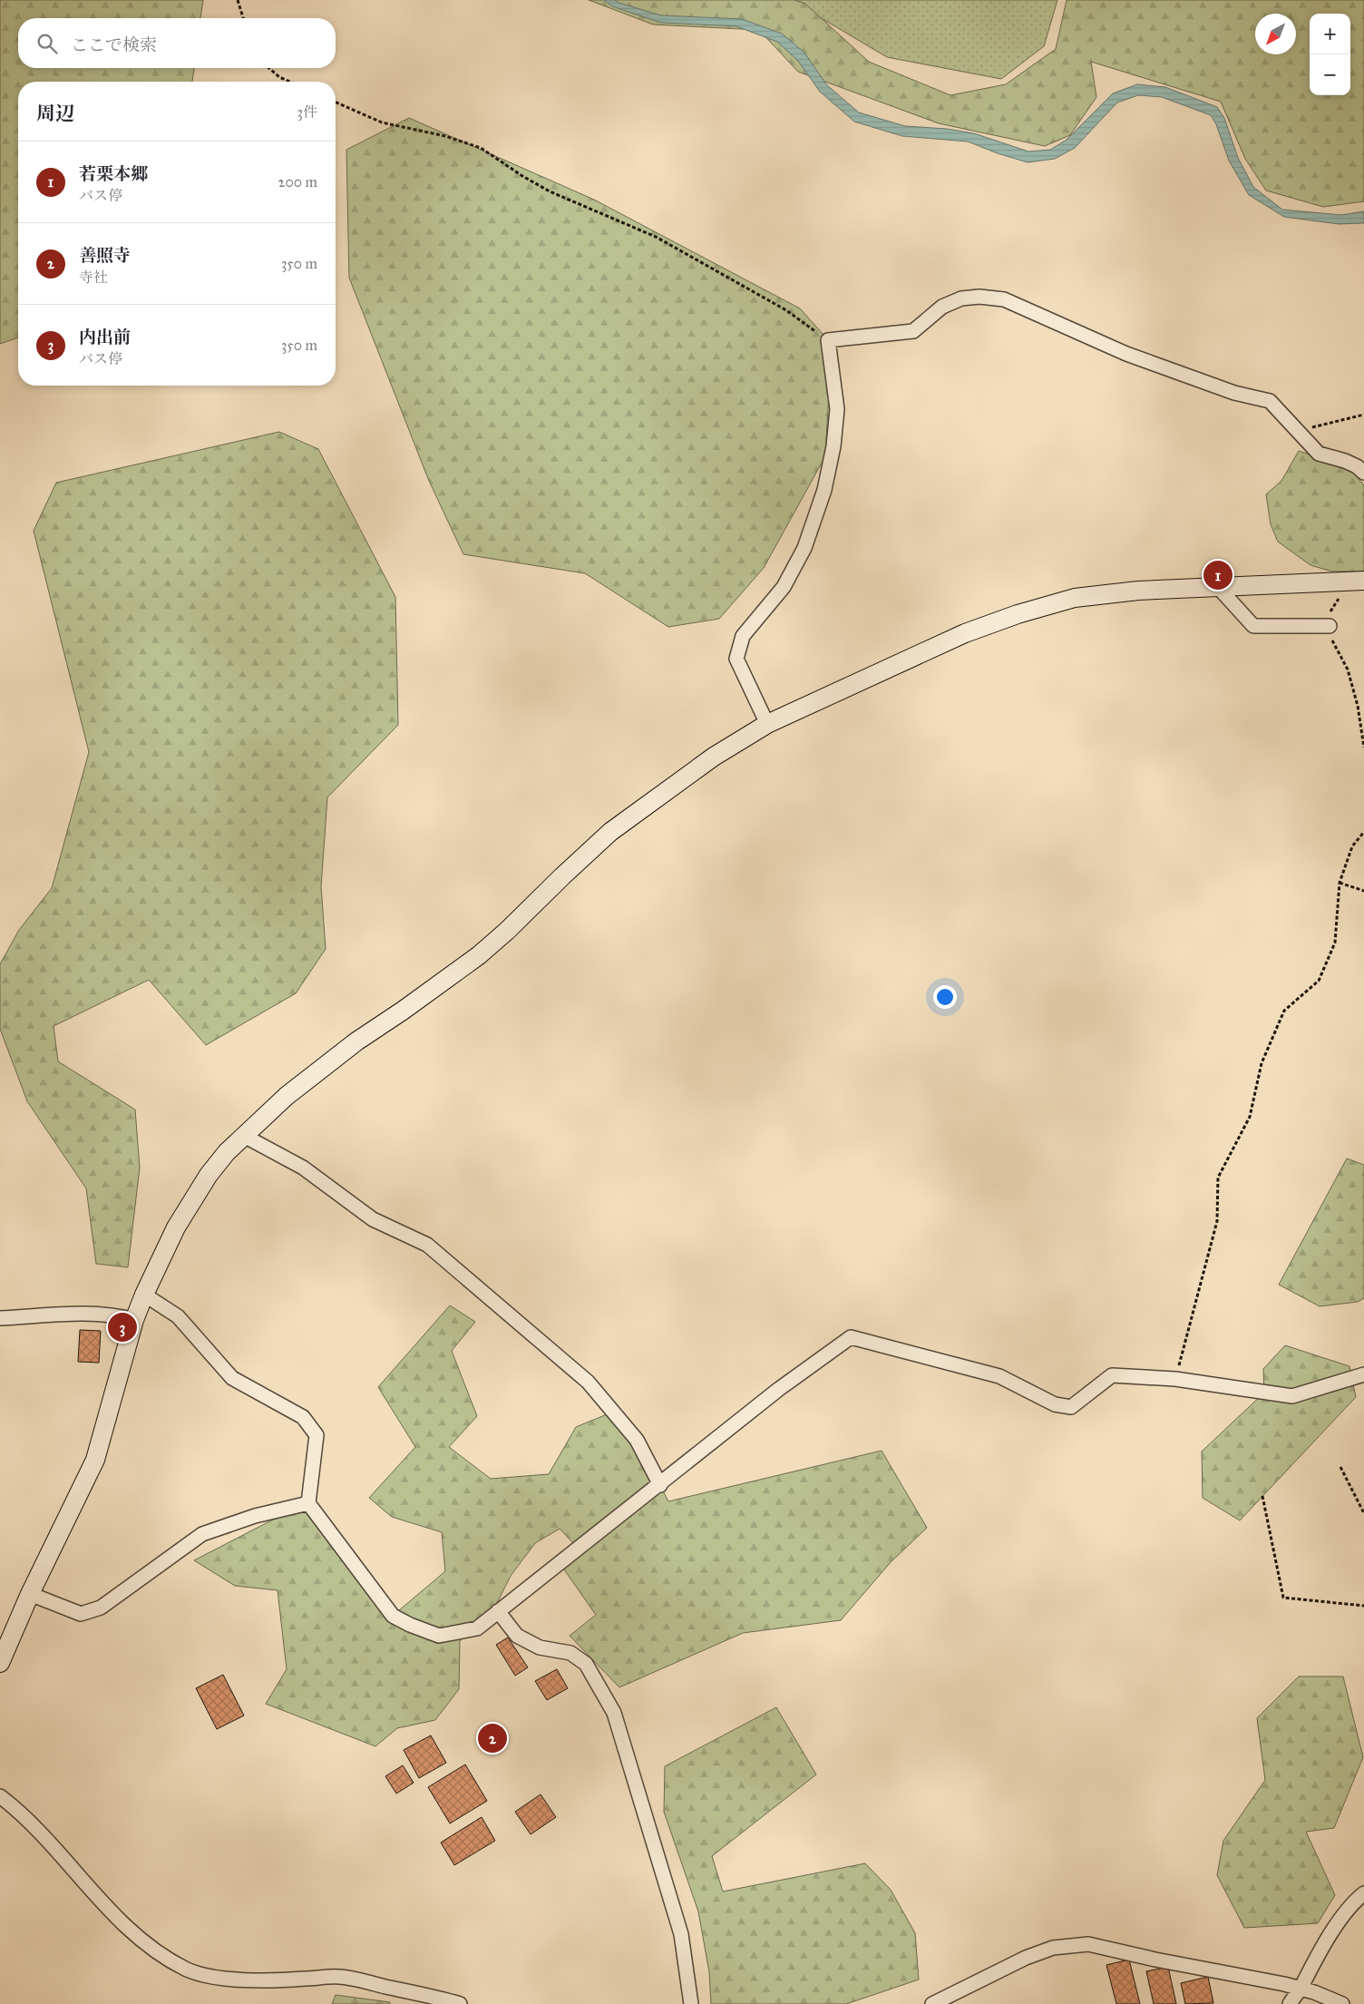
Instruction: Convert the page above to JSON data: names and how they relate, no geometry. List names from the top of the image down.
{
  "north": "bottom left",
  "page": {
    "map_buttons": ["+", "−"],
    "search": "ここで検索",
    "heading": ["周辺", "3件"],
    "list": [
      {
        "mark": "1",
        "name": "若栗本郷",
        "note": "バス停",
        "value": "200 m"
      },
      {
        "mark": "2",
        "name": "善照寺",
        "note": "寺社",
        "value": "350 m"
      },
      {
        "mark": "3",
        "name": "内出前",
        "note": "バス停",
        "value": "350 m"
      }
    ],
    "pins": ["1", "3", "2"]
  }
}
